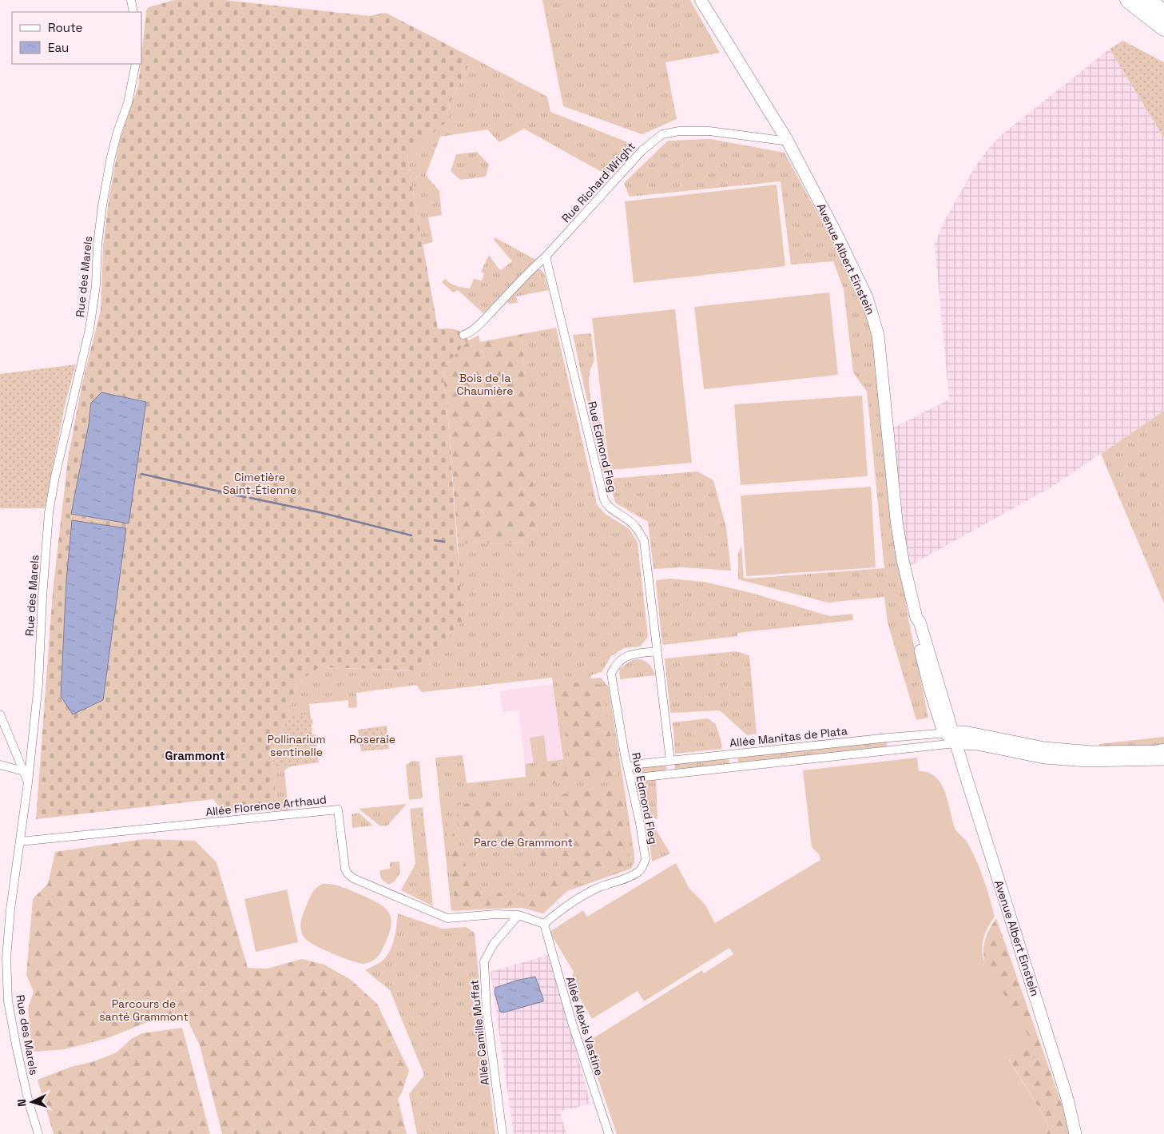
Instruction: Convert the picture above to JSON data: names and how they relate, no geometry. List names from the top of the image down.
{
  "streets": {
    "main road": ["Avenue Albert Einstein"],
    "street": [
      "Rue Richard Wright",
      "Rue des Marels",
      "Rue Edmond Fleg",
      "Allée Manitas de Plata",
      "Allée Florence Arthaud",
      "Allée Alexis Vastine",
      "Allée Camille Muffat"
    ]
  },
  "crossings": [
    ["Rue Richard Wright", "Avenue Albert Einstein"],
    ["Rue Richard Wright", "Rue Edmond Fleg"],
    ["Avenue Albert Einstein", "Allée Manitas de Plata"],
    ["Rue des Marels", "Allée Florence Arthaud"],
    ["Rue Edmond Fleg", "Allée Manitas de Plata"],
    ["Rue Edmond Fleg", "Allée Florence Arthaud"],
    ["Rue Edmond Fleg", "Allée Alexis Vastine"],
    ["Allée Florence Arthaud", "Allée Alexis Vastine"],
    ["Allée Florence Arthaud", "Allée Camille Muffat"]
  ],
  "districts": ["Grammont"],
  "parks": [
    "Bois de la Chaumière",
    "Cimetière Saint-Étienne",
    "Pollinarium sentinelle",
    "Roseraie",
    "Parc de Grammont",
    "Parcours de santé Grammont"
  ],
  "legend": ["Route", "Eau"],
  "north": "left"
}
